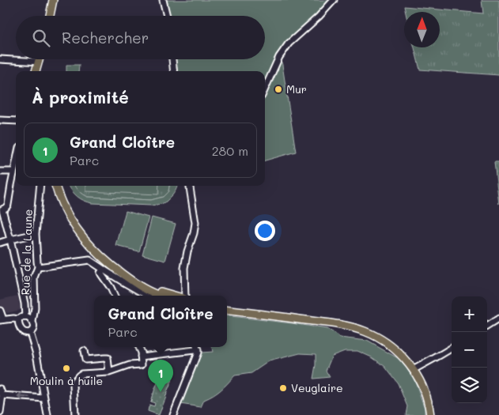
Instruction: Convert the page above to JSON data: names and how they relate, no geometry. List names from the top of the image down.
{
  "streets": {
    "street": ["Rue de la Laune"]
  },
  "places": ["Mur", "Moulin à huile", "Veuglaire"],
  "north": "top",
  "page": {
    "search": "Rechercher",
    "heading": "À proximité",
    "list": [
      {
        "mark": "1",
        "name": "Grand Cloître",
        "note": "Parc",
        "value": "280 m"
      }
    ],
    "popup": ["Grand Cloître", "Parc"],
    "map_buttons": ["+", "−"],
    "pins": "1"
  }
}
